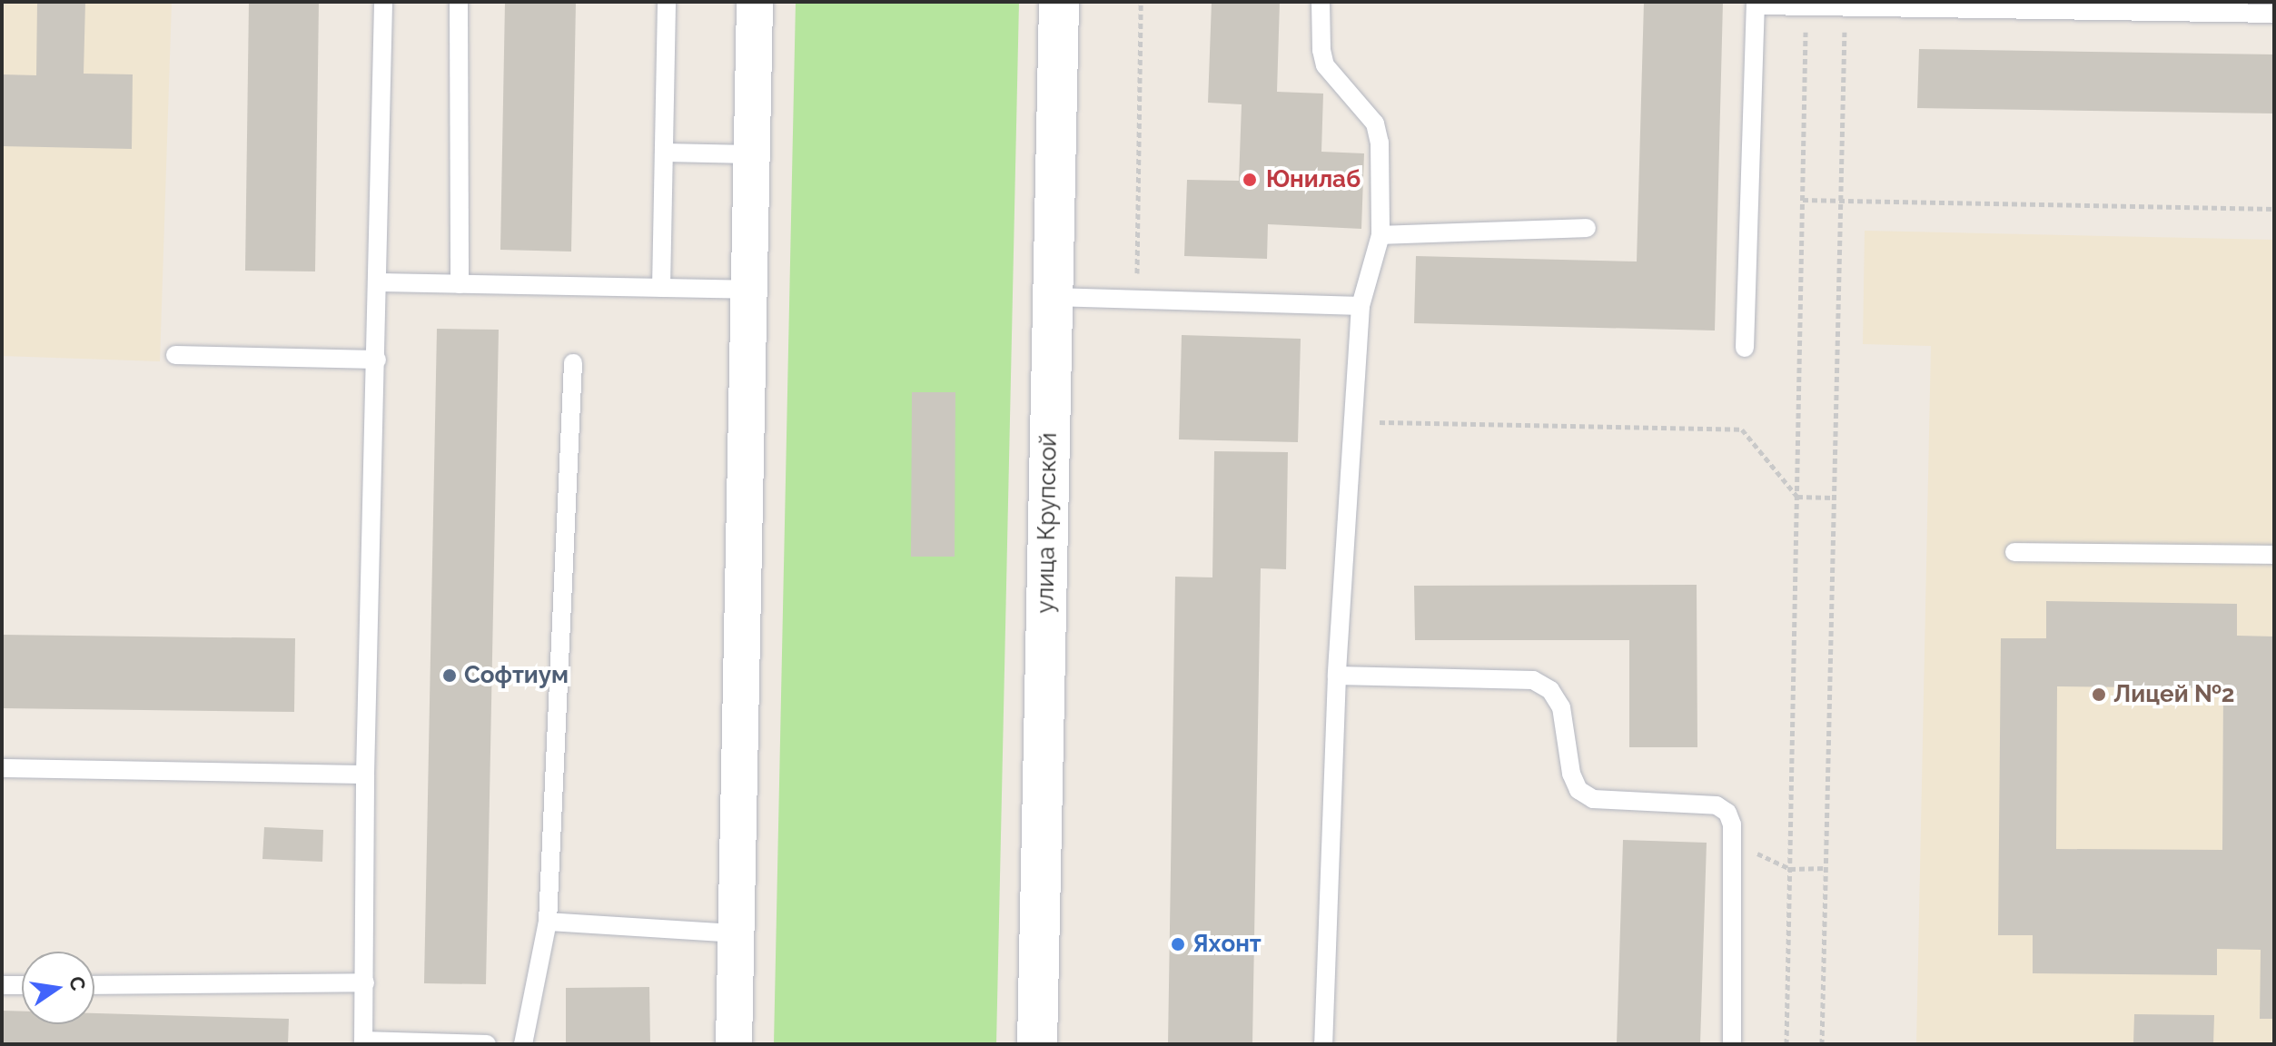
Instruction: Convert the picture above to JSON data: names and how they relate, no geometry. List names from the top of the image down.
{
  "streets": {
    "main road": ["улица Крупской"]
  },
  "places": [
    "Юнилаб",
    "Софтиум",
    "Лицей №2",
    "Яхонт"
  ],
  "north": "right"
}
